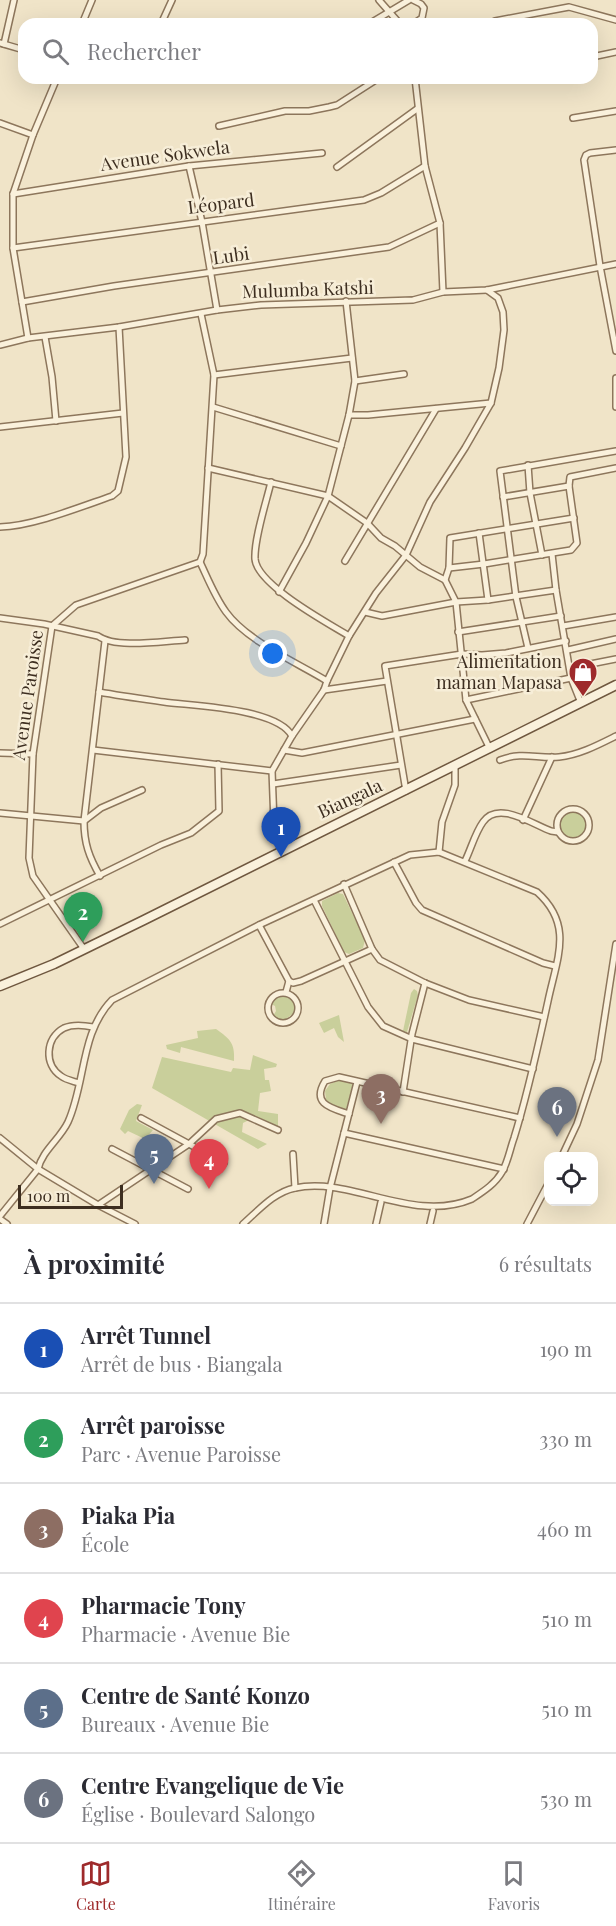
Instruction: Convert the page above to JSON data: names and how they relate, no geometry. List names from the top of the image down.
{
  "streets": {
    "street": [
      "Avenue Sokwela",
      "Léopard",
      "Lubi",
      "Mulumba Katshi",
      "Avenue Paroisse",
      "Biangala"
    ]
  },
  "crossings": [
    ["Avenue Paroisse", "Biangala"]
  ],
  "places": {
    "shop": ["Alimentation maman Mapasa"]
  },
  "scale_bar": "100 m",
  "page": {
    "search": "Rechercher",
    "pins": [
      "1",
      "2",
      "3",
      "6",
      "5",
      "4"
    ],
    "scale": "100 m",
    "heading": ["À proximité", "6 résultats"],
    "list": [
      {
        "mark": "1",
        "name": "Arrêt Tunnel",
        "note": "Arrêt de bus · Biangala",
        "value": "190 m"
      },
      {
        "mark": "2",
        "name": "Arrêt paroisse",
        "note": "Parc · Avenue Paroisse",
        "value": "330 m"
      },
      {
        "mark": "3",
        "name": "Piaka Pia",
        "note": "École",
        "value": "460 m"
      },
      {
        "mark": "4",
        "name": "Pharmacie Tony",
        "note": "Pharmacie · Avenue Bie",
        "value": "510 m"
      },
      {
        "mark": "5",
        "name": "Centre de Santé Konzo",
        "note": "Bureaux · Avenue Bie",
        "value": "510 m"
      },
      {
        "mark": "6",
        "name": "Centre Evangelique de Vie",
        "note": "Église · Boulevard Salongo",
        "value": "530 m"
      }
    ],
    "nav": ["Carte", "Itinéraire", "Favoris"]
  }
}
